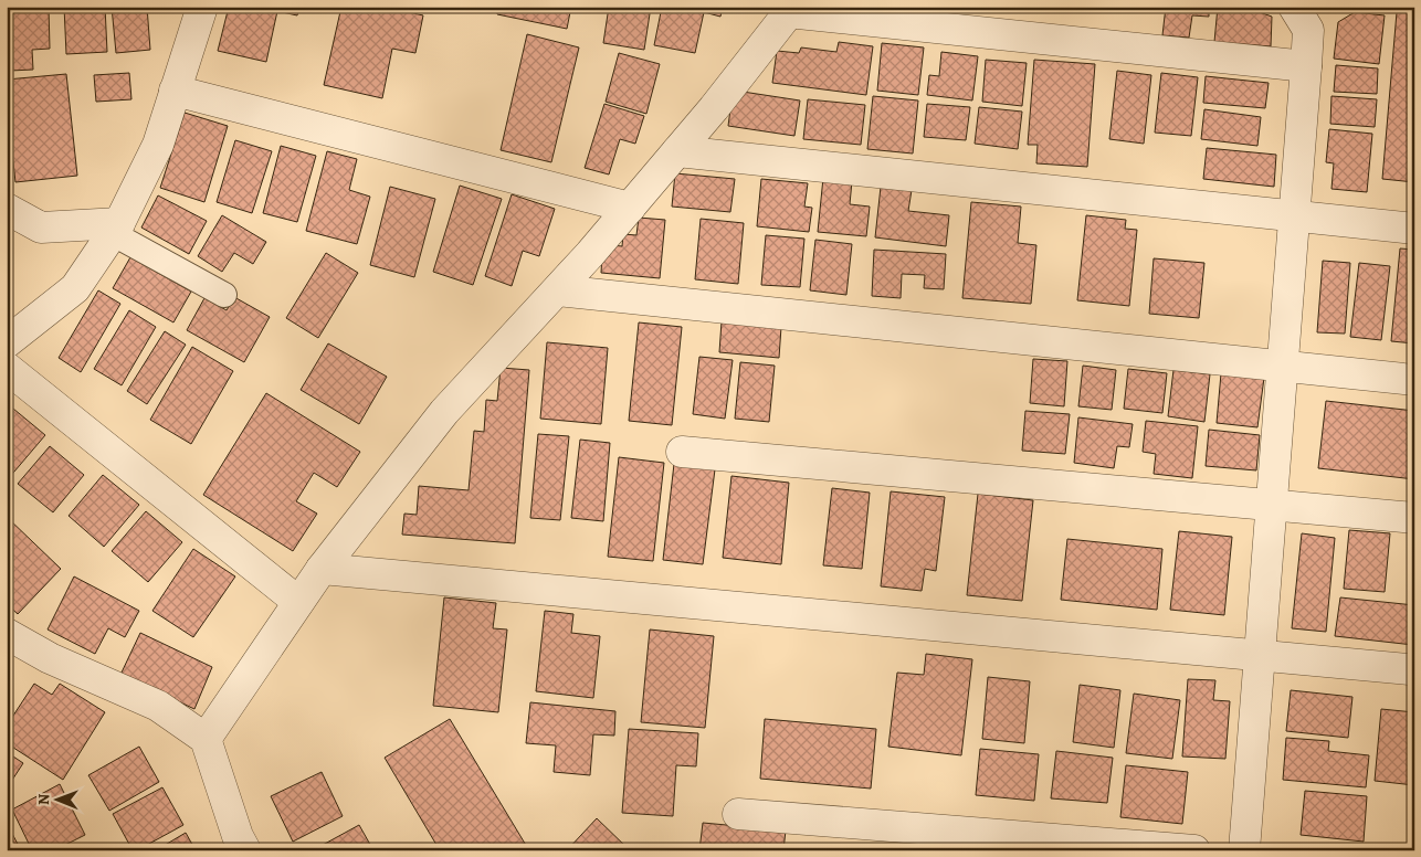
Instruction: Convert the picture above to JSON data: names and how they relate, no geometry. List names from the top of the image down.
{
  "north": "left"
}
